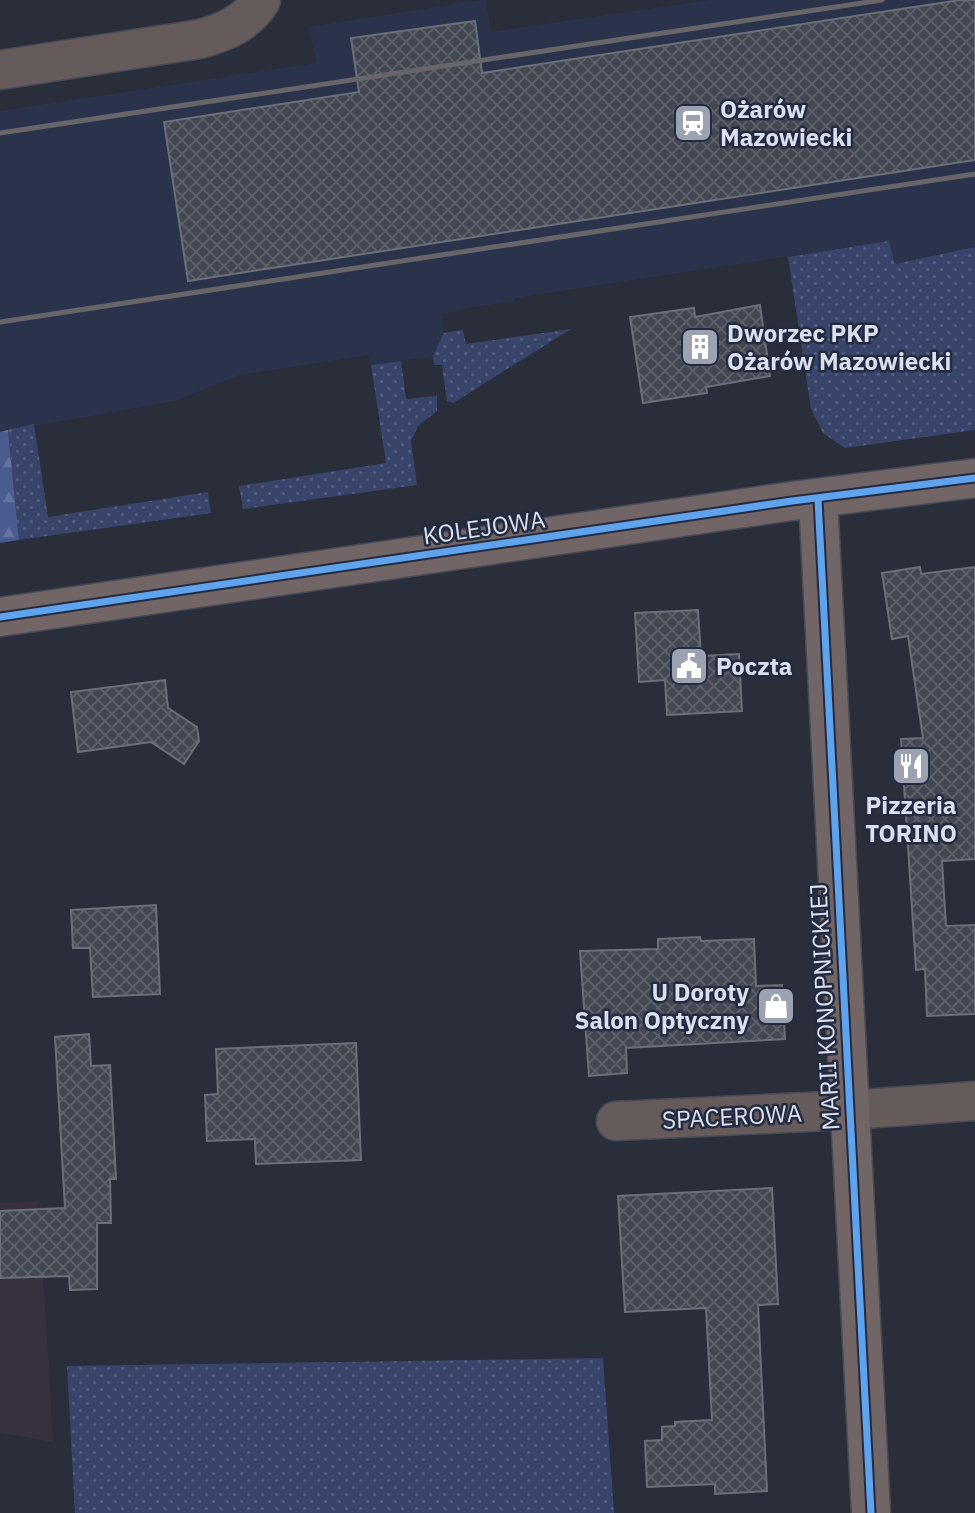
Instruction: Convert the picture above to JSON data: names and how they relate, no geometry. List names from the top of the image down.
{
  "streets": {
    "street": ["KOLEJOWA", "MARII KONOPNICKIEJ", "SPACEROWA"]
  },
  "crossings": [
    ["KOLEJOWA", "MARII KONOPNICKIEJ"],
    ["MARII KONOPNICKIEJ", "SPACEROWA"]
  ],
  "places": {
    "station": ["Ożarów Mazowiecki"],
    "building": ["Dworzec PKP Ożarów Mazowiecki"],
    "public building": ["Poczta"],
    "restaurant": ["Pizzeria TORINO"],
    "shop": ["U Doroty Salon Optyczny"]
  }
}
